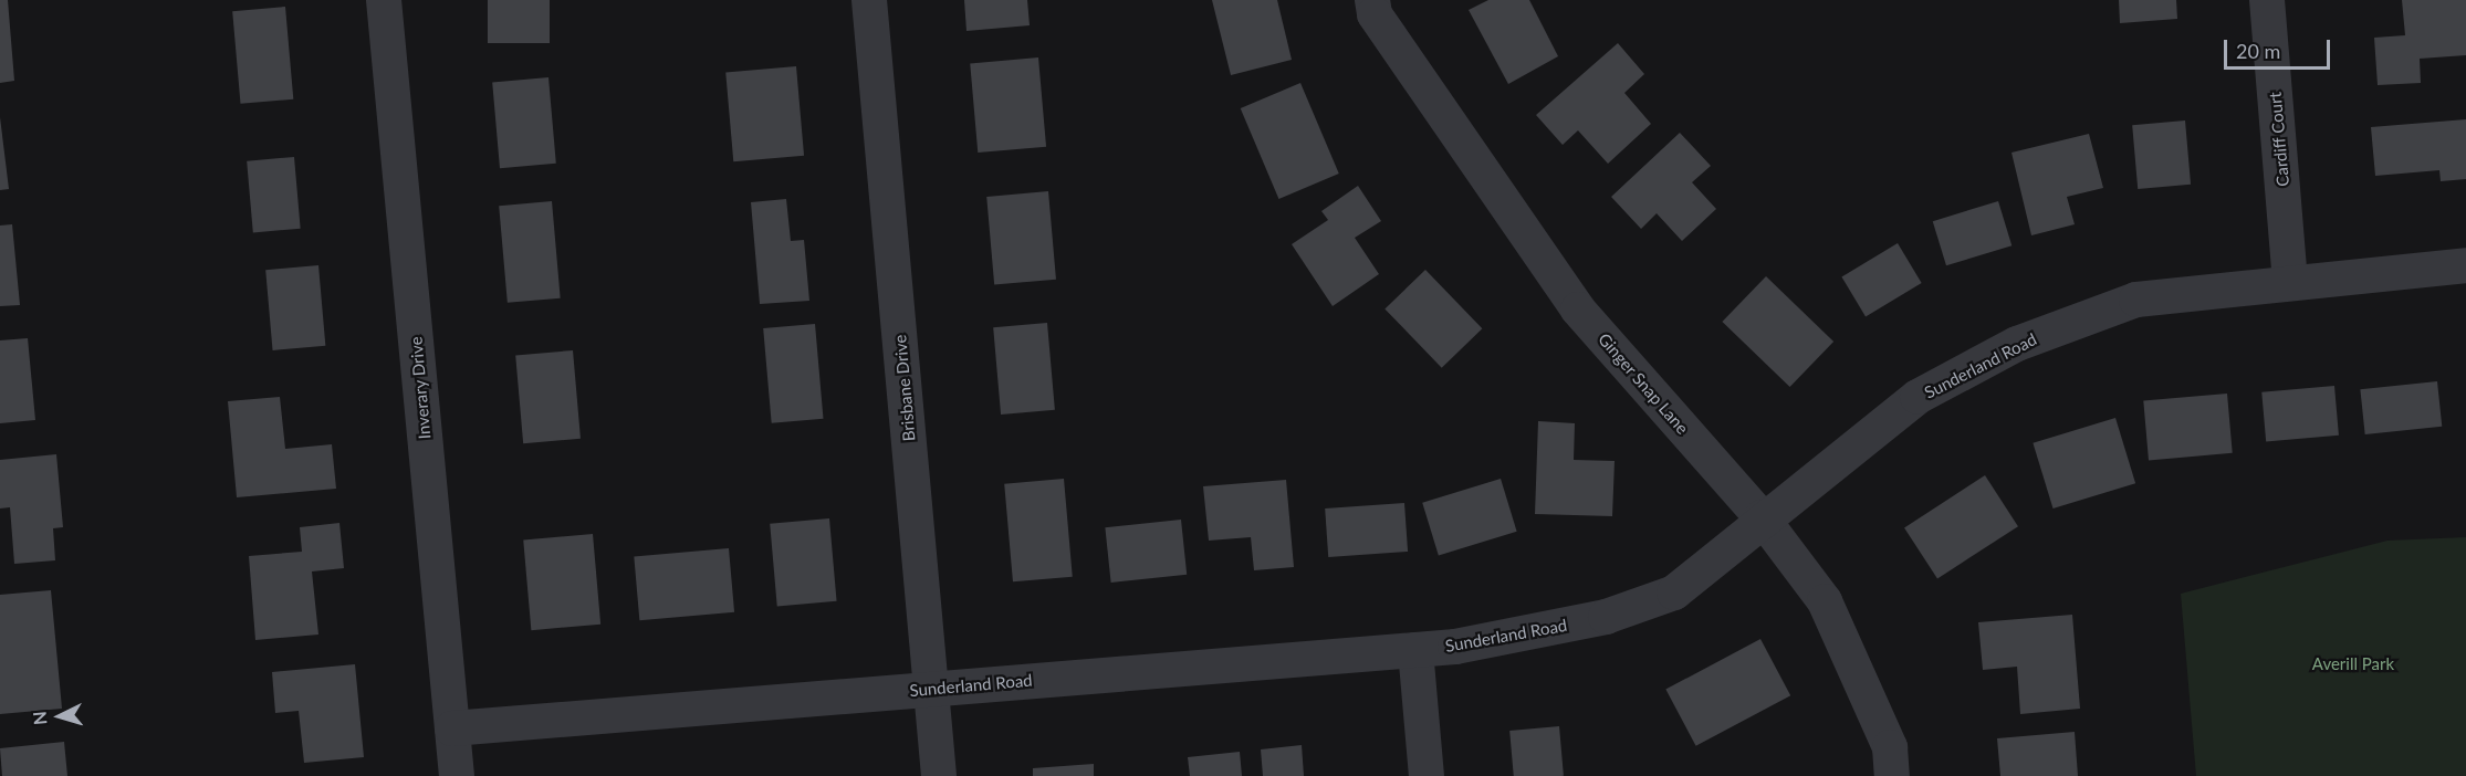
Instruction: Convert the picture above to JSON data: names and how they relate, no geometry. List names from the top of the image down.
{
  "streets": {
    "street": [
      "Cardiff Court",
      "Sunderland Road",
      "Ginger Snap Lane",
      "Inverary Drive",
      "Brisbane Drive"
    ]
  },
  "crossings": [
    ["Cardiff Court", "Sunderland Road"],
    ["Sunderland Road", "Ginger Snap Lane"],
    ["Sunderland Road", "Inverary Drive"],
    ["Sunderland Road", "Brisbane Drive"]
  ],
  "parks": ["Averill Park"],
  "scale_bar": "20 m",
  "north": "left"
}
